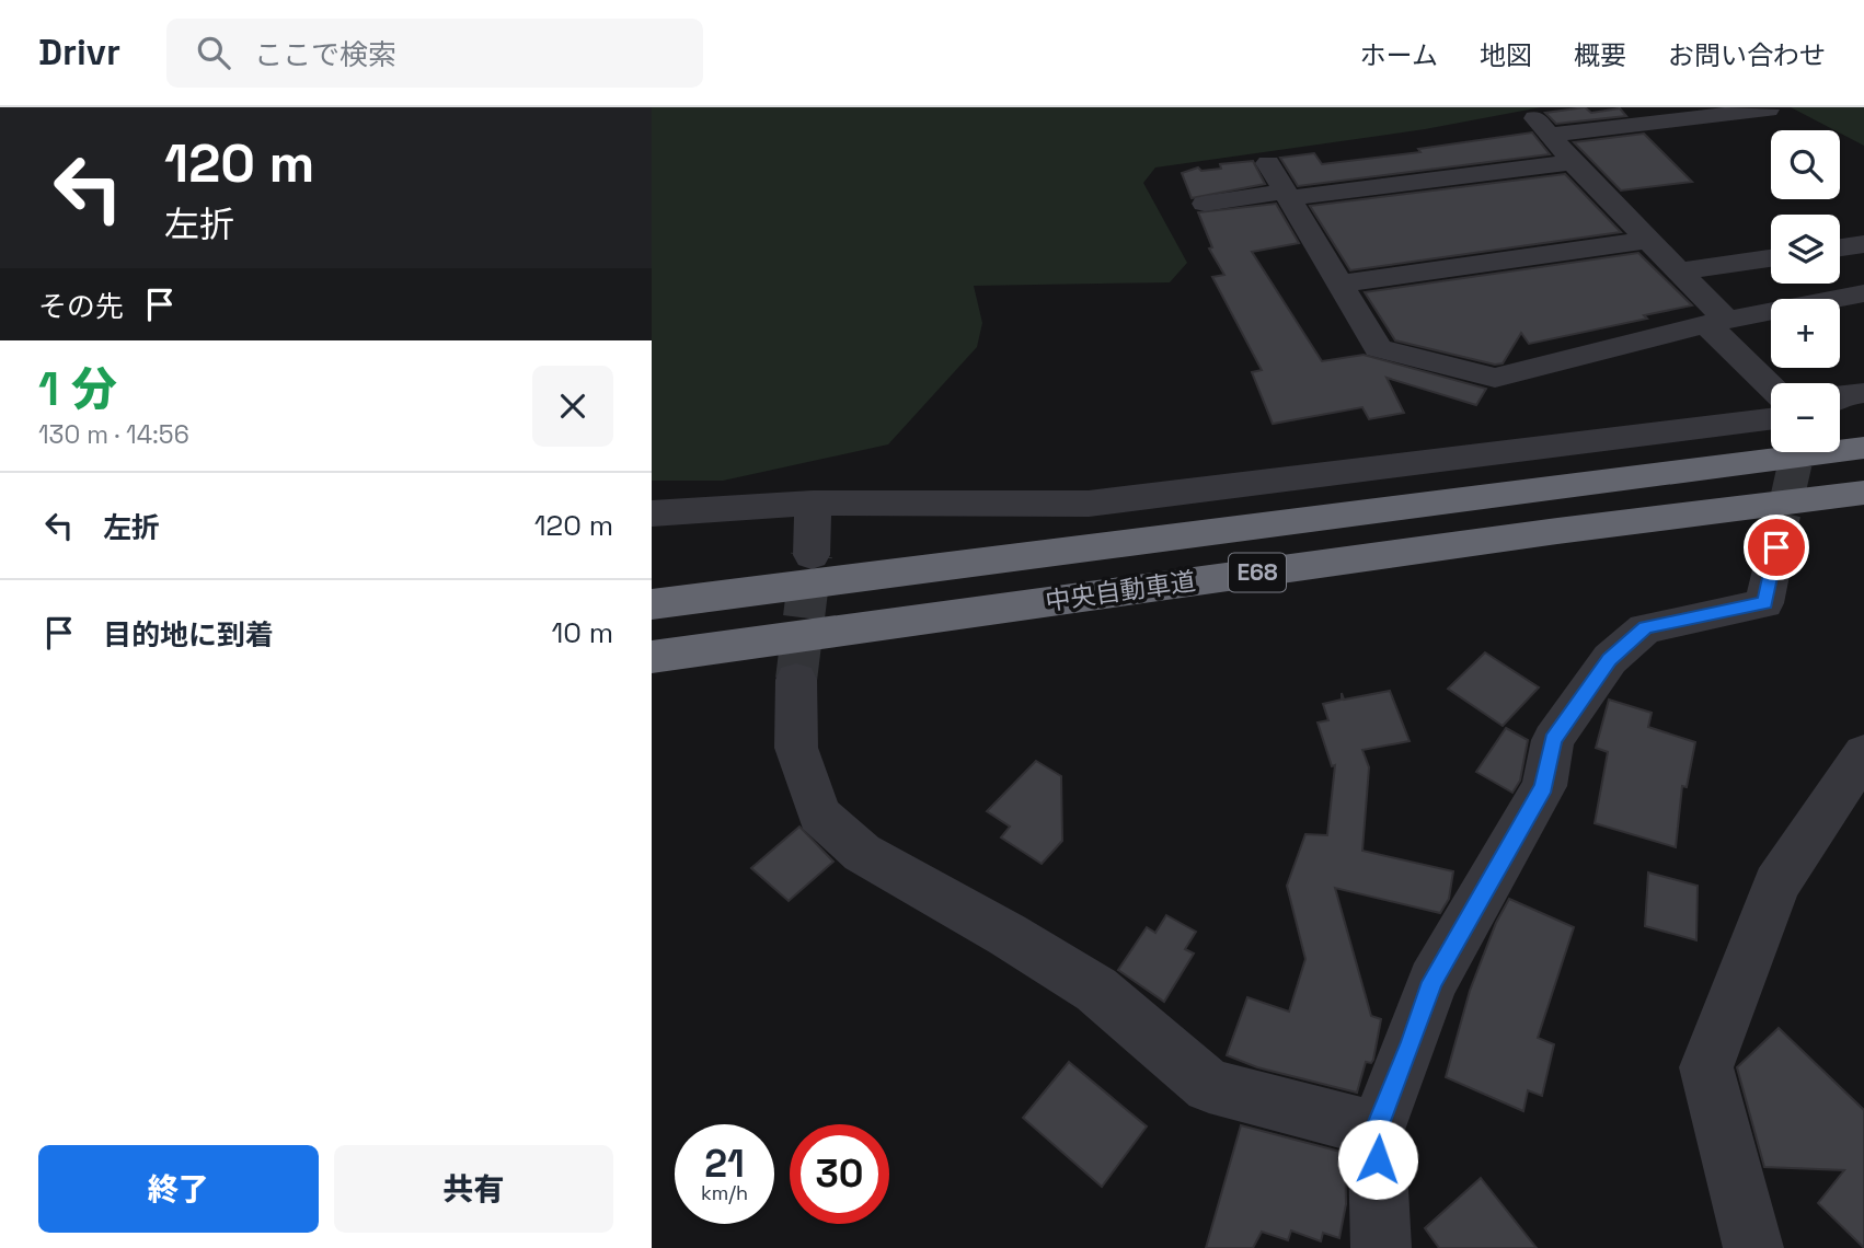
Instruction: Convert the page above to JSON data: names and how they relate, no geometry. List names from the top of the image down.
{
  "streets": {
    "highway": ["E68", "中央自動車道"]
  },
  "page": {
    "header": "Drivr",
    "search": "ここで検索",
    "nav": [
      "ホーム",
      "地図",
      "概要",
      "お問い合わせ"
    ],
    "turn": ["120 m", "左折"],
    "map_buttons": ["+", "−"],
    "then": "その先",
    "heading": ["1 分", "130 m · 14:56"],
    "list": [
      {
        "name": "左折",
        "value": "120 m"
      },
      {
        "name": "目的地に到着",
        "value": "10 m"
      }
    ],
    "speed": "21 km/h",
    "limit": "30",
    "buttons": ["終了", "共有"]
  }
}
